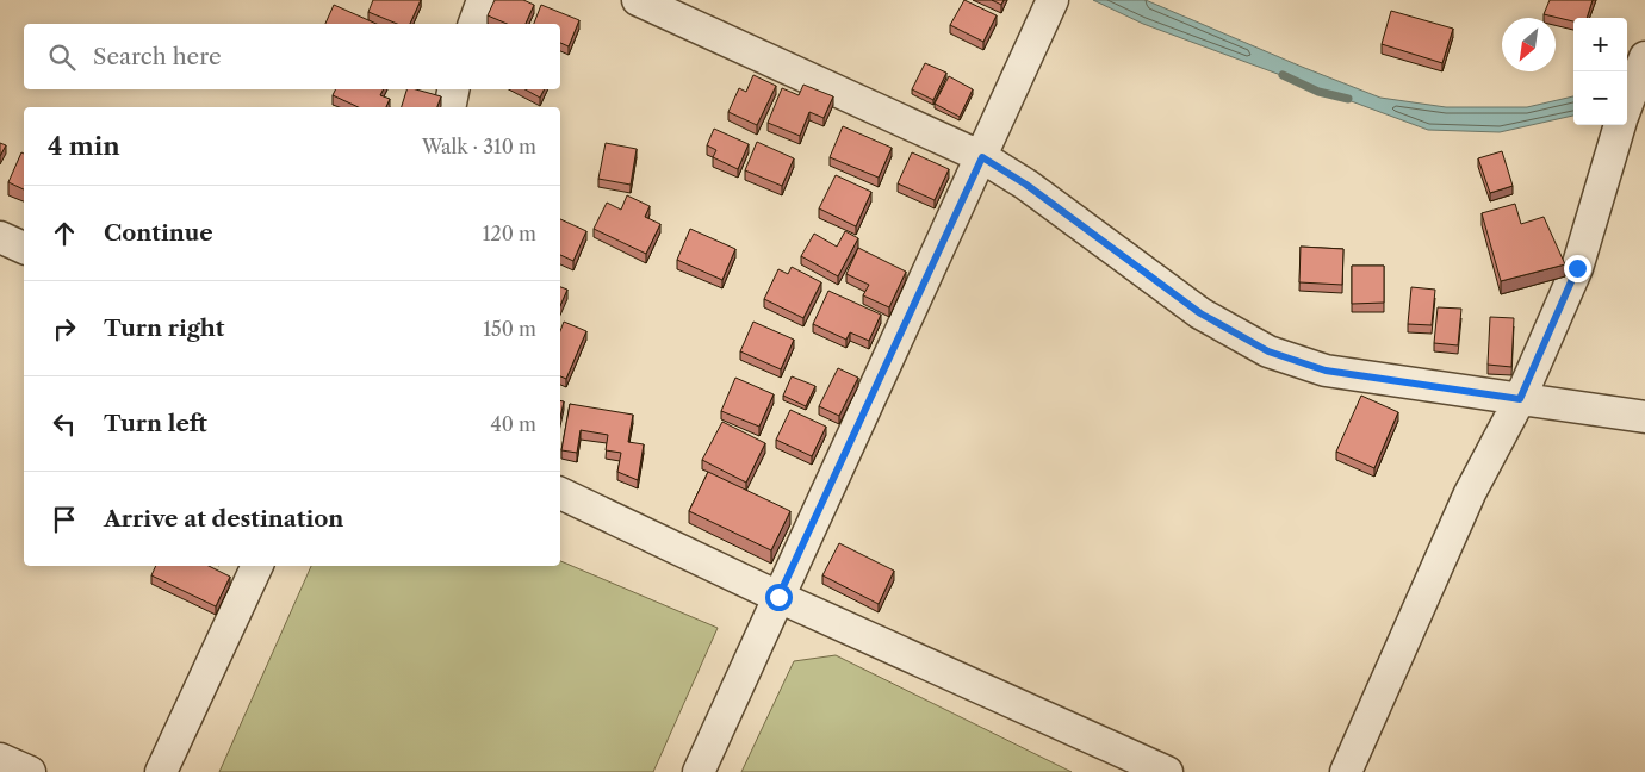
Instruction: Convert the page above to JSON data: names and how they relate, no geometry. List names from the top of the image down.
{
  "north": "bottom left",
  "page": {
    "map_buttons": ["+", "−"],
    "search": "Search here",
    "heading": ["4 min", "Walk · 310 m"],
    "list": [
      ["Continue", "120 m"],
      ["Turn right", "150 m"],
      ["Turn left", "40 m"],
      "Arrive at destination"
    ]
  }
}
